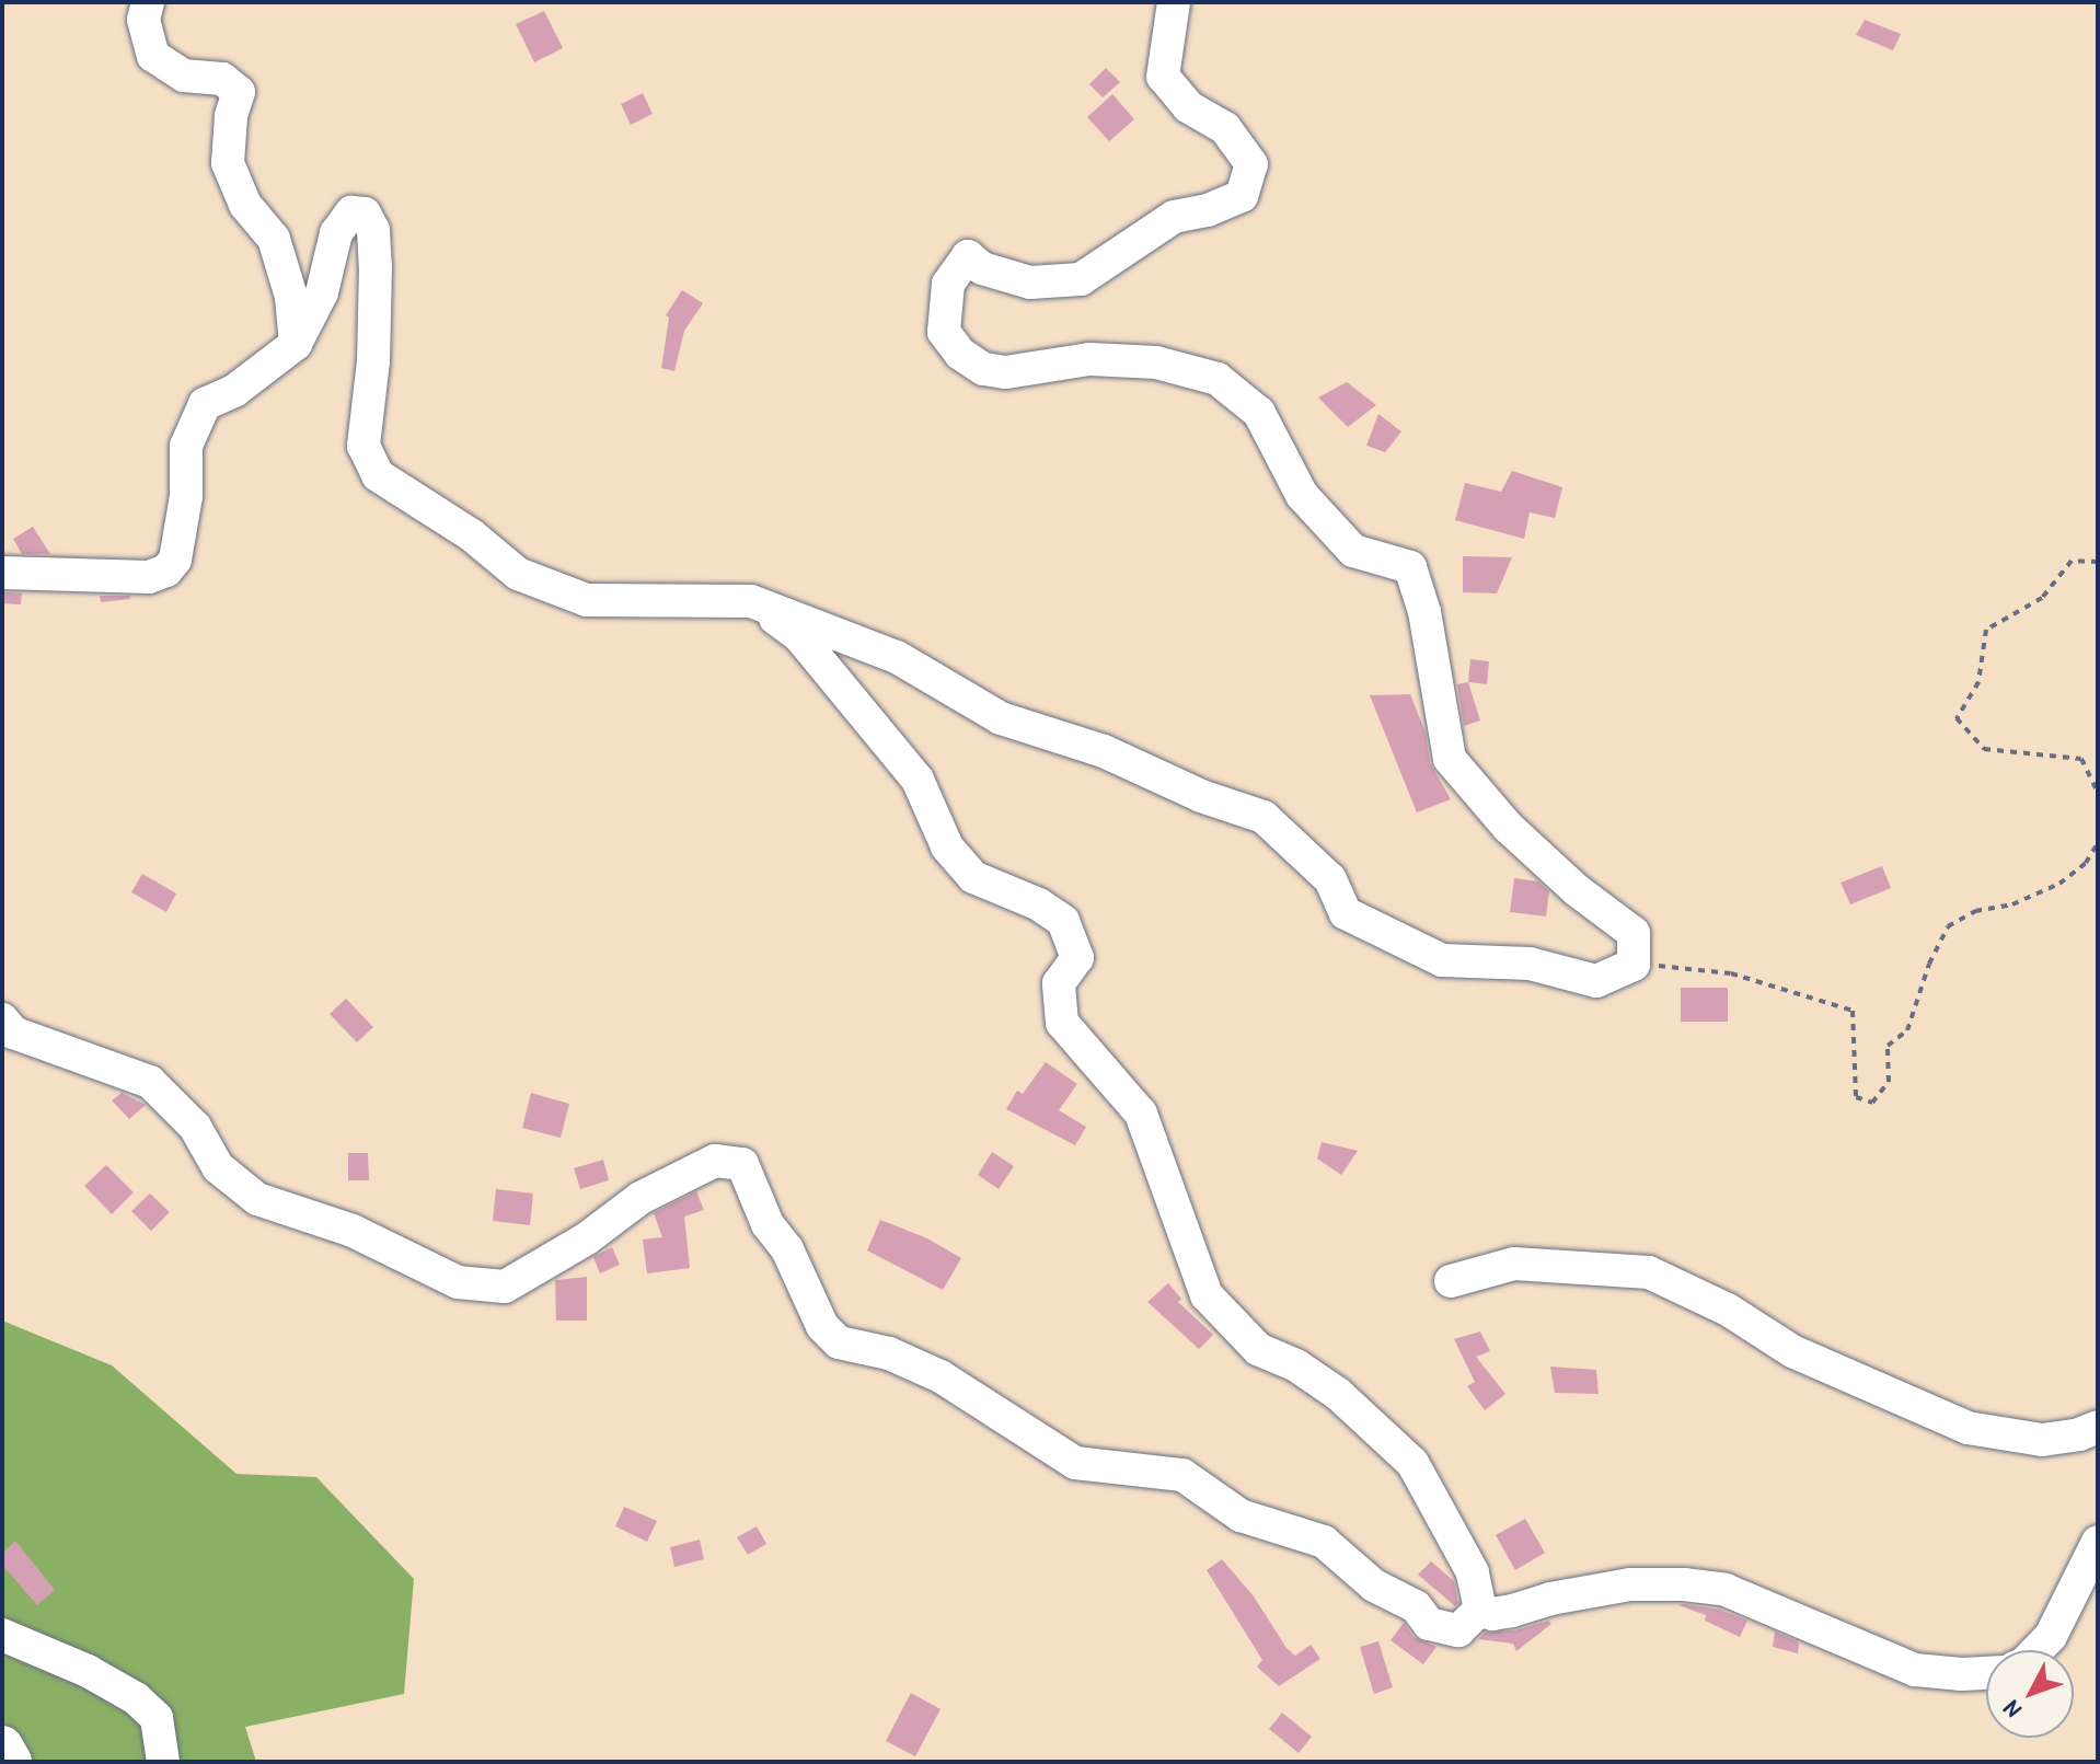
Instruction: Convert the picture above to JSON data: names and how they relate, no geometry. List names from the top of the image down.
{
  "north": "bottom left"
}
